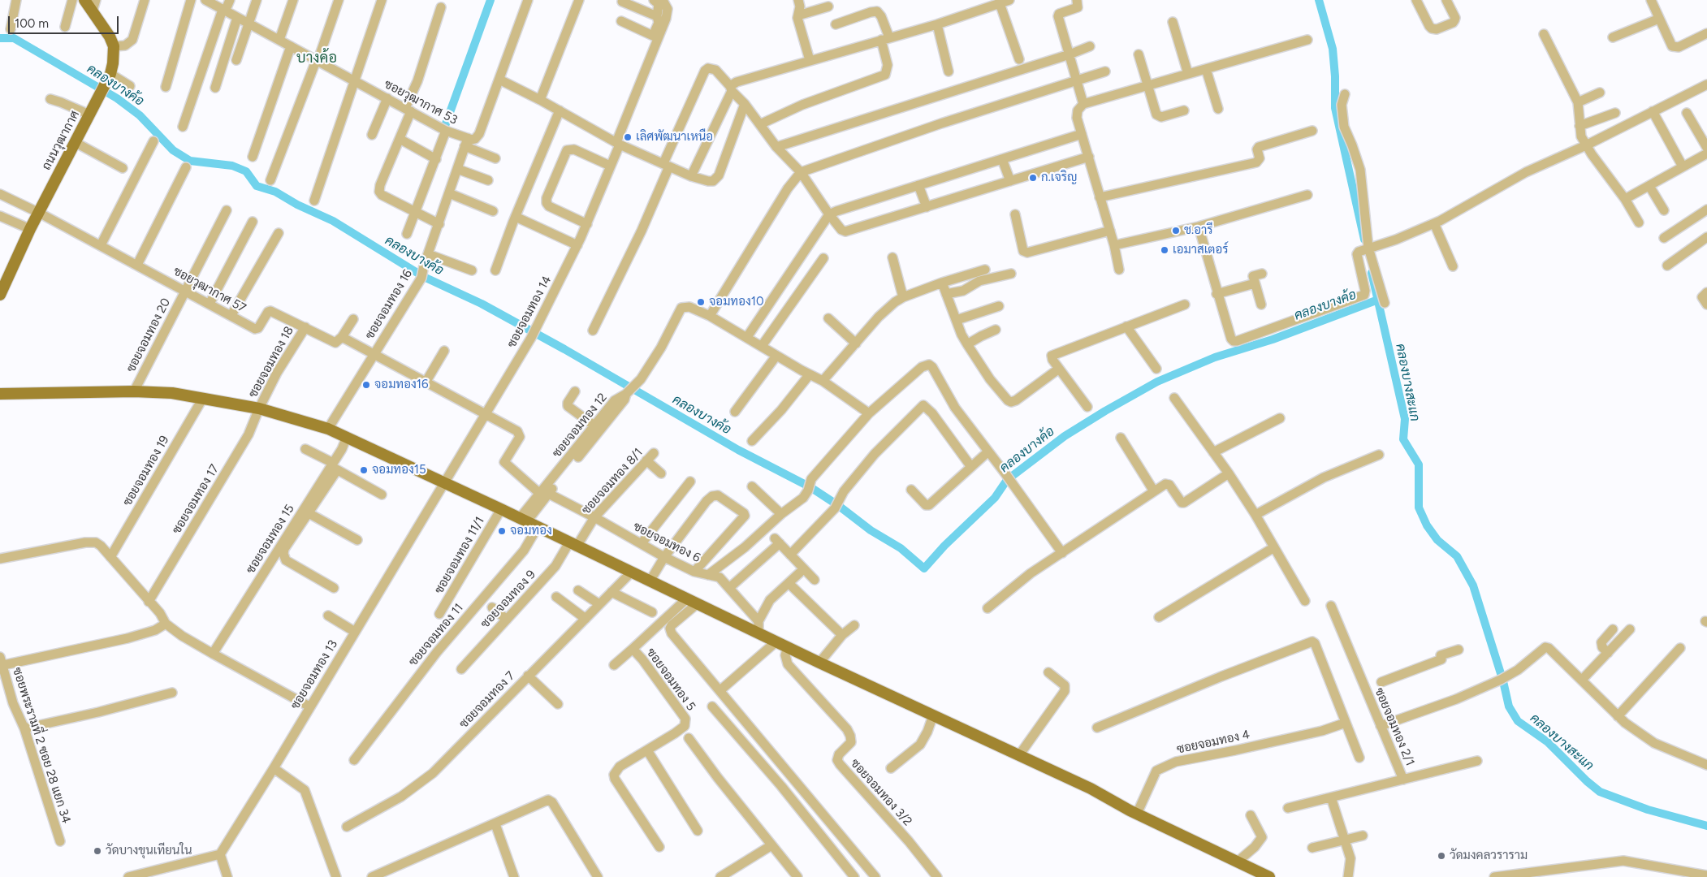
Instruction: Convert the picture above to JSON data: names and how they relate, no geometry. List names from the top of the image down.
{
  "streets": {
    "main road": ["ถนนวุฒากาศ"],
    "street": [
      "ซอยวุฒากาศ 53",
      "ซอยวุฒากาศ 57",
      "ซอยจอมทอง 16",
      "ซอยจอมทอง 14",
      "ซอยจอมทอง 20",
      "ซอยจอมทอง 18",
      "ซอยจอมทอง 12",
      "ซอยจอมทอง 19",
      "ซอยจอมทอง 8/1",
      "ซอยจอมทอง 17",
      "ซอยจอมทอง 15",
      "ซอยจอมทอง 6",
      "ซอยจอมทอง 11/1",
      "ซอยจอมทอง 9",
      "ซอยจอมทอง 11",
      "ซอยจอมทอง 13",
      "ซอยจอมทอง 5",
      "ซอยจอมทอง 7",
      "ซอยจอมทอง 2/1",
      "ซอยจอมทอง 4",
      "ซอยพระรามที่ 2 ซอย 28 แยก 34",
      "ซอยจอมทอง 3/2"
    ]
  },
  "crossings": [
    ["ซอยวุฒากาศ 53", "ซอยจอมทอง 16"],
    ["ถนนวุฒากาศ", "ซอยวุฒากาศ 57"],
    ["ซอยวุฒากาศ 57", "ซอยจอมทอง 20"],
    ["ซอยวุฒากาศ 57", "ซอยจอมทอง 18"],
    ["ซอยจอมทอง 14", "ซอยจอมทอง 6"],
    ["ซอยจอมทอง 14", "ซอยจอมทอง 13"],
    ["ซอยจอมทอง 18", "ซอยจอมทอง 17"],
    ["ซอยจอมทอง 12", "ซอยจอมทอง 6"],
    ["ซอยจอมทอง 8/1", "ซอยจอมทอง 6"],
    ["ซอยจอมทอง 8/1", "ซอยจอมทอง 9"]
  ],
  "districts": ["บางค้อ"],
  "water": ["คลองบางค้อ", "คลองบางสะแก"],
  "places": [
    "เลิศพัฒนาเหนือ",
    "ก.เจริญ",
    "ช.อารี",
    "เอมาสเตอร์",
    "จอมทอง10",
    "จอมทอง16",
    "จอมทอง15",
    "จอมทอง",
    "วัดบางขุนเทียนใน",
    "วัดมงคลวราราม"
  ],
  "scale_bar": "100 m"
}
